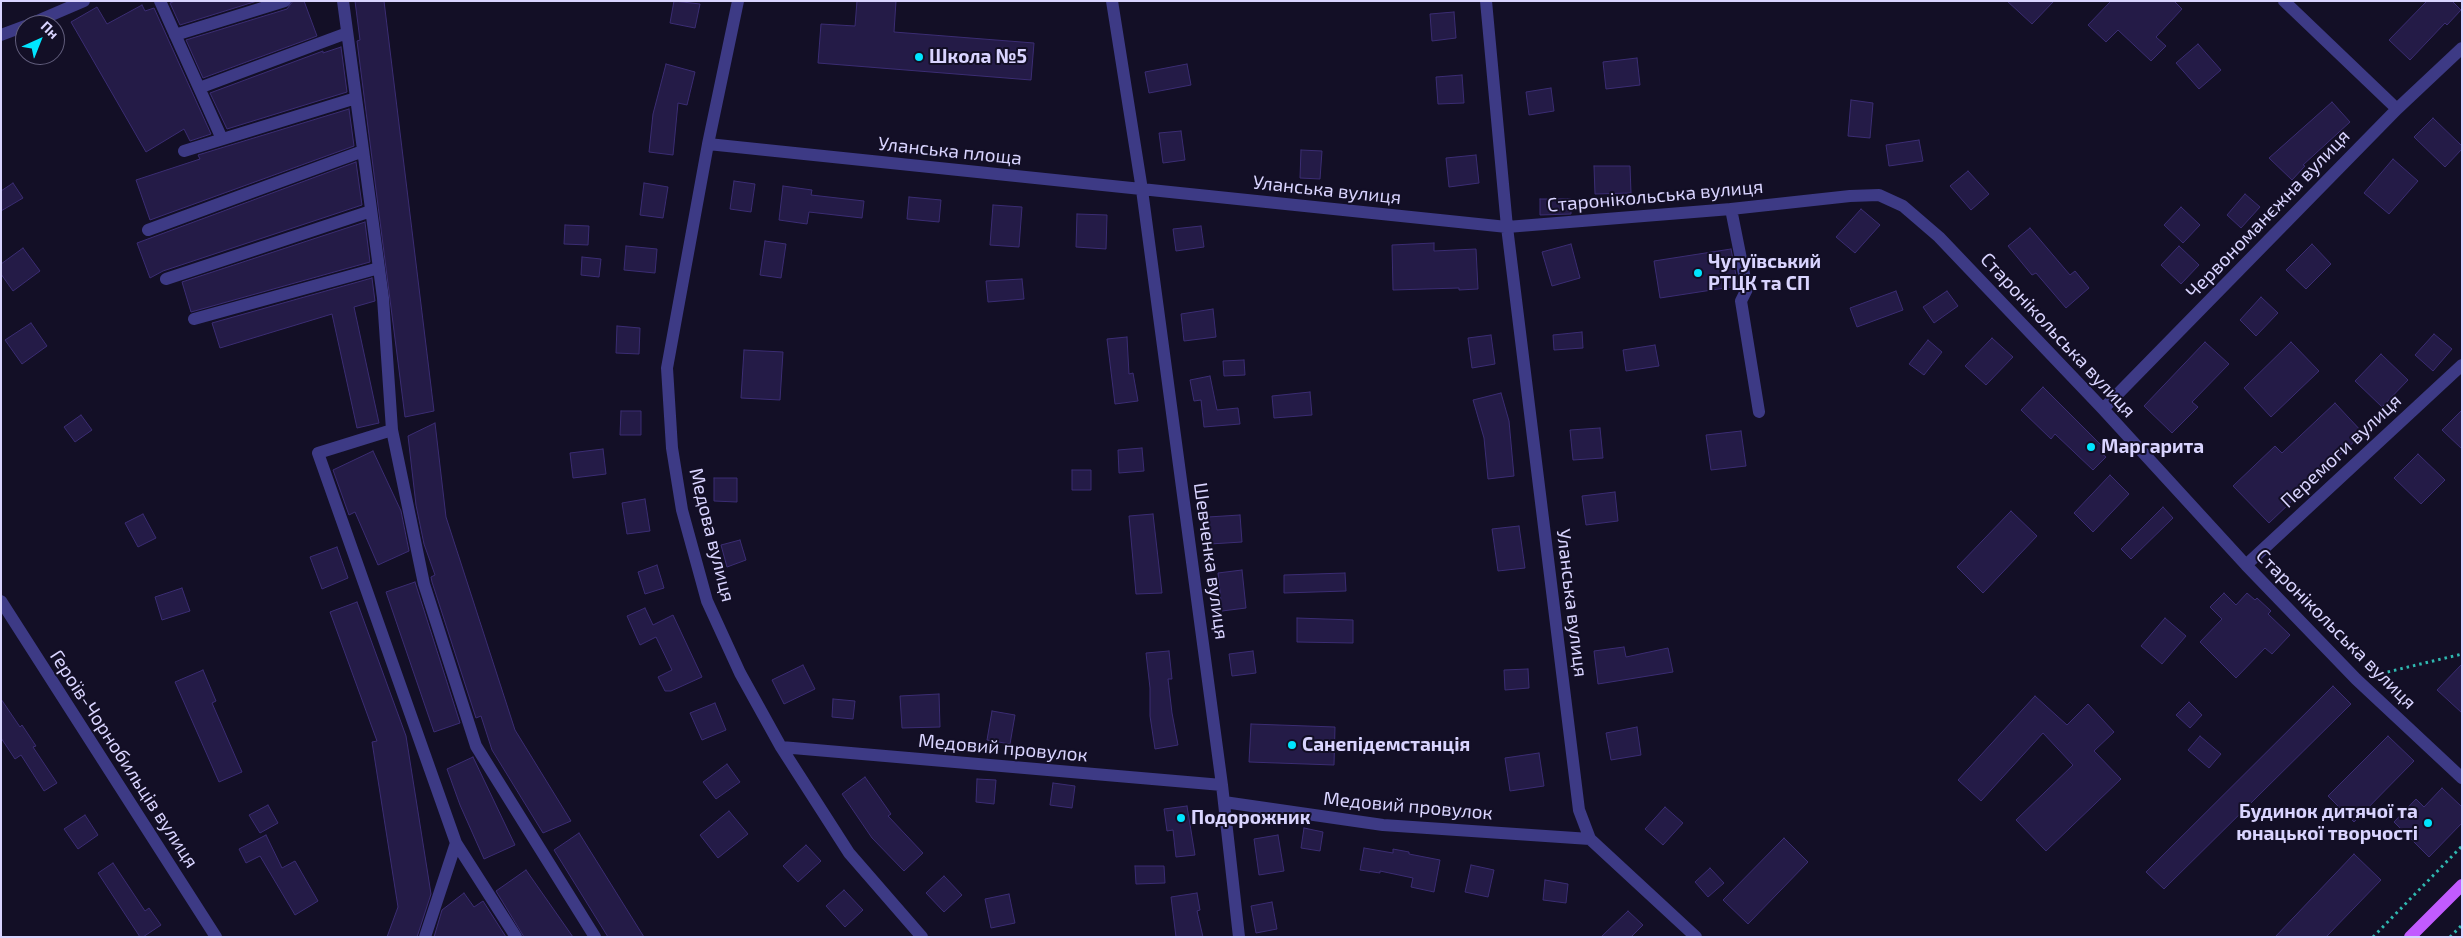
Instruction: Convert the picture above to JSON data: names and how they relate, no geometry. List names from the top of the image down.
{
  "streets": {
    "street": [
      "Уланська площа",
      "Уланська вулиця",
      "Старонікольська вулиця",
      "Червономанєжна вулиця",
      "Перемоги вулиця",
      "Медова вулиця",
      "Шевченка вулиця",
      "Медовий провулок",
      "Героїв-Чорнобильців вулиця"
    ]
  },
  "crossings": [
    ["Уланська площа", "Уланська вулиця"],
    ["Уланська площа", "Медова вулиця"],
    ["Уланська площа", "Шевченка вулиця"],
    ["Уланська вулиця", "Старонікольська вулиця"],
    ["Уланська вулиця", "Шевченка вулиця"],
    ["Уланська вулиця", "Медовий провулок"],
    ["Старонікольська вулиця", "Червономанєжна вулиця"],
    ["Старонікольська вулиця", "Перемоги вулиця"],
    ["Медова вулиця", "Медовий провулок"],
    ["Шевченка вулиця", "Медовий провулок"]
  ],
  "places": [
    "Школа №5",
    "Чугуївський РТЦК та СП",
    "Маргарита",
    "Санепідемстанція",
    "Подорожник",
    "Будинок дитячої та юнацької творчості"
  ],
  "north": "top right"
}
